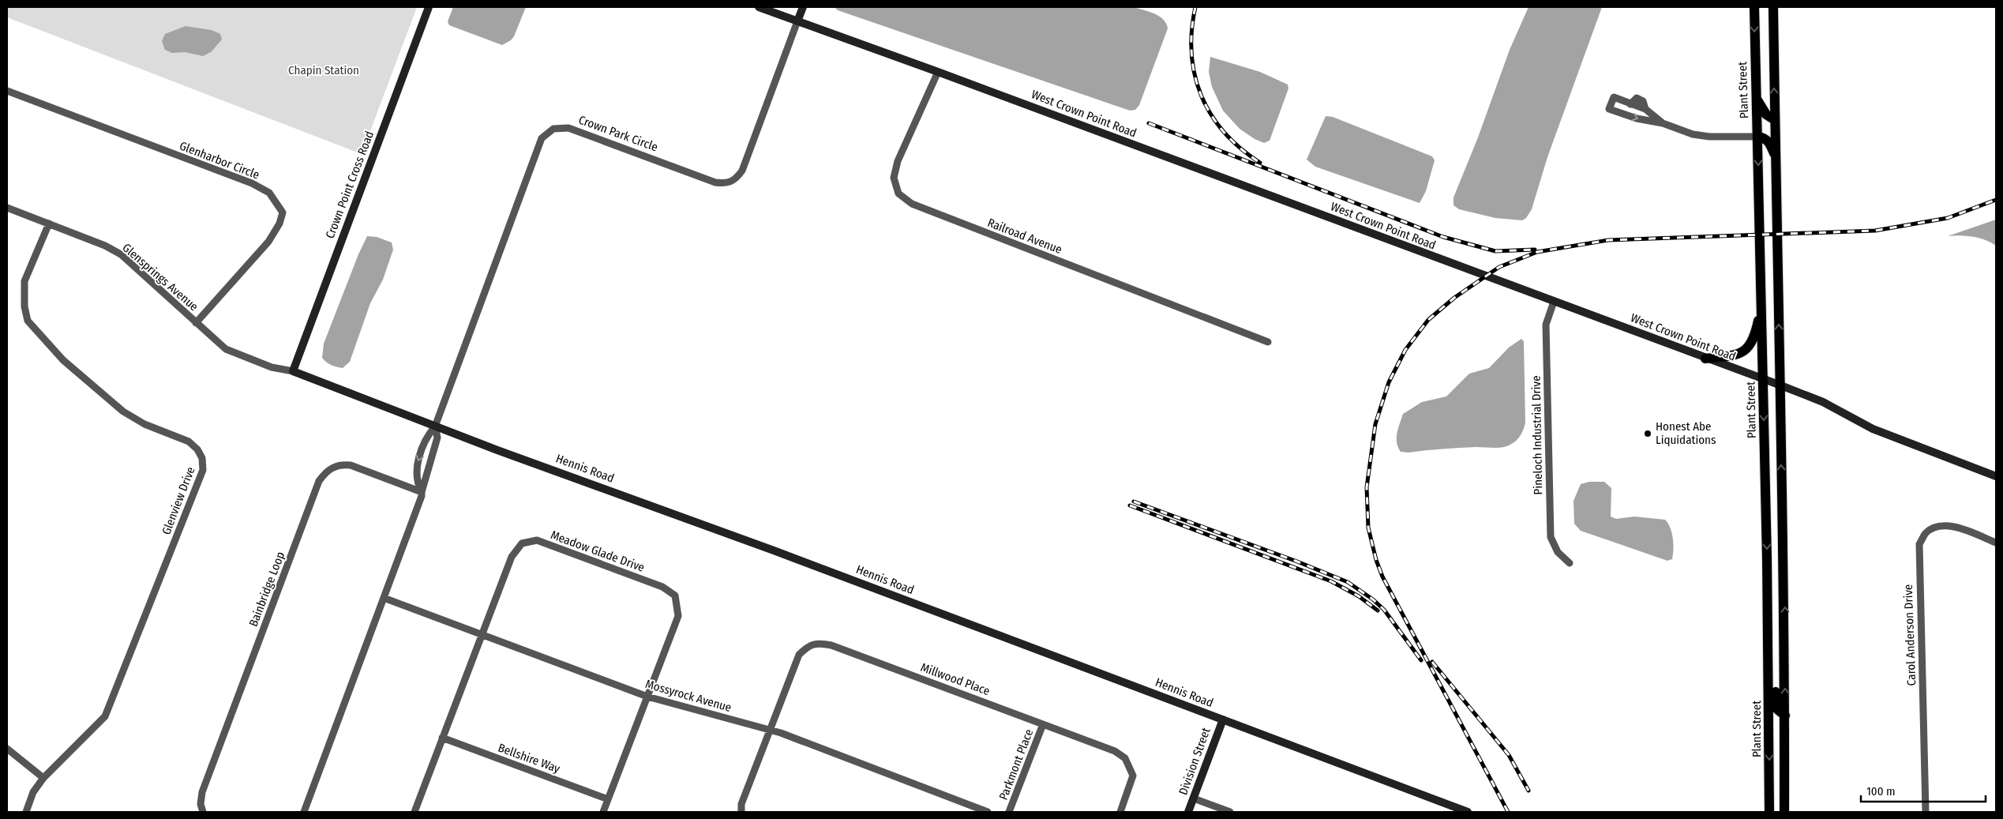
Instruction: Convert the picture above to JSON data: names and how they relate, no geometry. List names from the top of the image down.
{
  "streets": {
    "main road": ["Plant Street"],
    "street": [
      "West Crown Point Road",
      "Crown Park Circle",
      "Glenharbor Circle",
      "Crown Point Cross Road",
      "Railroad Avenue",
      "Glensprings Avenue",
      "Pineloch Industrial Drive",
      "Hennis Road",
      "Glenview Drive",
      "Meadow Glade Drive",
      "Bainbridge Loop",
      "Carol Anderson Drive",
      "Millwood Place",
      "Mossyrock Avenue",
      "Bellshire Way",
      "Division Street",
      "Parkmont Place"
    ]
  },
  "crossings": [
    ["Plant Street", "West Crown Point Road"],
    ["West Crown Point Road", "Crown Park Circle"],
    ["West Crown Point Road", "Railroad Avenue"],
    ["West Crown Point Road", "Pineloch Industrial Drive"],
    ["Crown Park Circle", "Hennis Road"],
    ["Glenharbor Circle", "Glensprings Avenue"],
    ["Crown Point Cross Road", "Glensprings Avenue"],
    ["Crown Point Cross Road", "Hennis Road"],
    ["Glensprings Avenue", "Hennis Road"],
    ["Glensprings Avenue", "Glenview Drive"],
    ["Hennis Road", "Division Street"],
    ["Meadow Glade Drive", "Mossyrock Avenue"],
    ["Meadow Glade Drive", "Bellshire Way"],
    ["Millwood Place", "Mossyrock Avenue"],
    ["Millwood Place", "Parkmont Place"]
  ],
  "parks": ["Chapin Station"],
  "places": ["Honest Abe Liquidations"],
  "scale_bar": "100 m"
}
